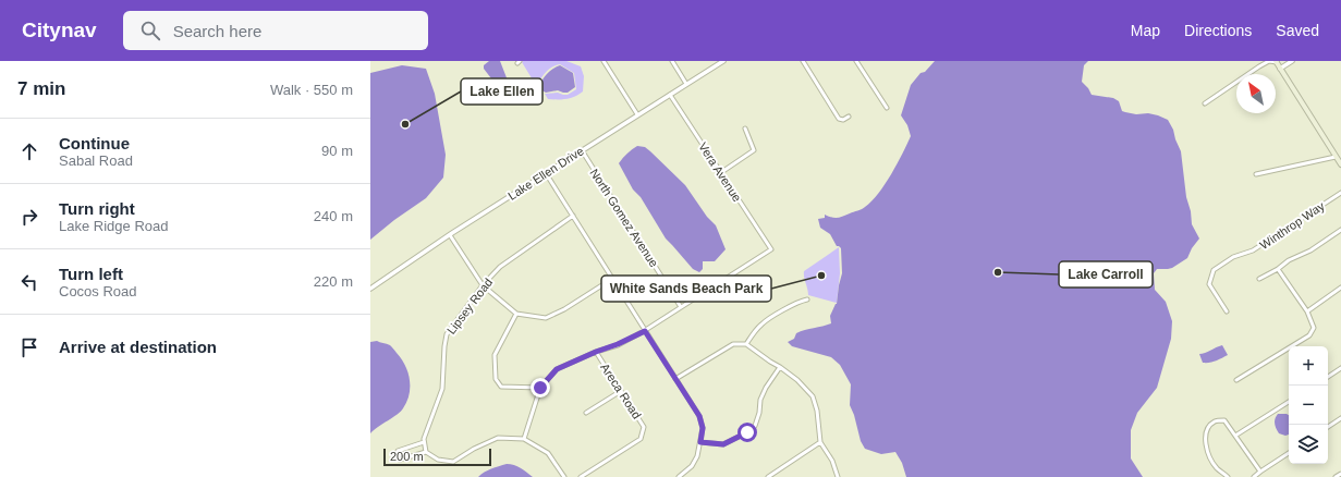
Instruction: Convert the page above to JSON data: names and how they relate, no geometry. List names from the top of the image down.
{
  "streets": {
    "street": [
      "Vera Avenue",
      "Lake Ellen Drive",
      "North Gomez Avenue",
      "Winthrop Way",
      "Lipsey Road",
      "Areca Road"
    ]
  },
  "crossings": [
    ["Vera Avenue", "Lake Ellen Drive"],
    ["Vera Avenue", "North Gomez Avenue"],
    ["Lake Ellen Drive", "North Gomez Avenue"]
  ],
  "places": ["Lake Ellen", "Lake Carroll", "White Sands Beach Park"],
  "scale_bar": "200 m",
  "north": "top left",
  "page": {
    "header": "Citynav",
    "search": "Search here",
    "nav": ["Map", "Directions", "Saved"],
    "heading": ["7 min", "Walk · 550 m"],
    "list": [
      ["Continue", "Sabal Road", "90 m"],
      ["Turn right", "Lake Ridge Road", "240 m"],
      ["Turn left", "Cocos Road", "220 m"],
      "Arrive at destination"
    ],
    "map_buttons": ["+", "−"],
    "scale": "200 m"
  }
}
